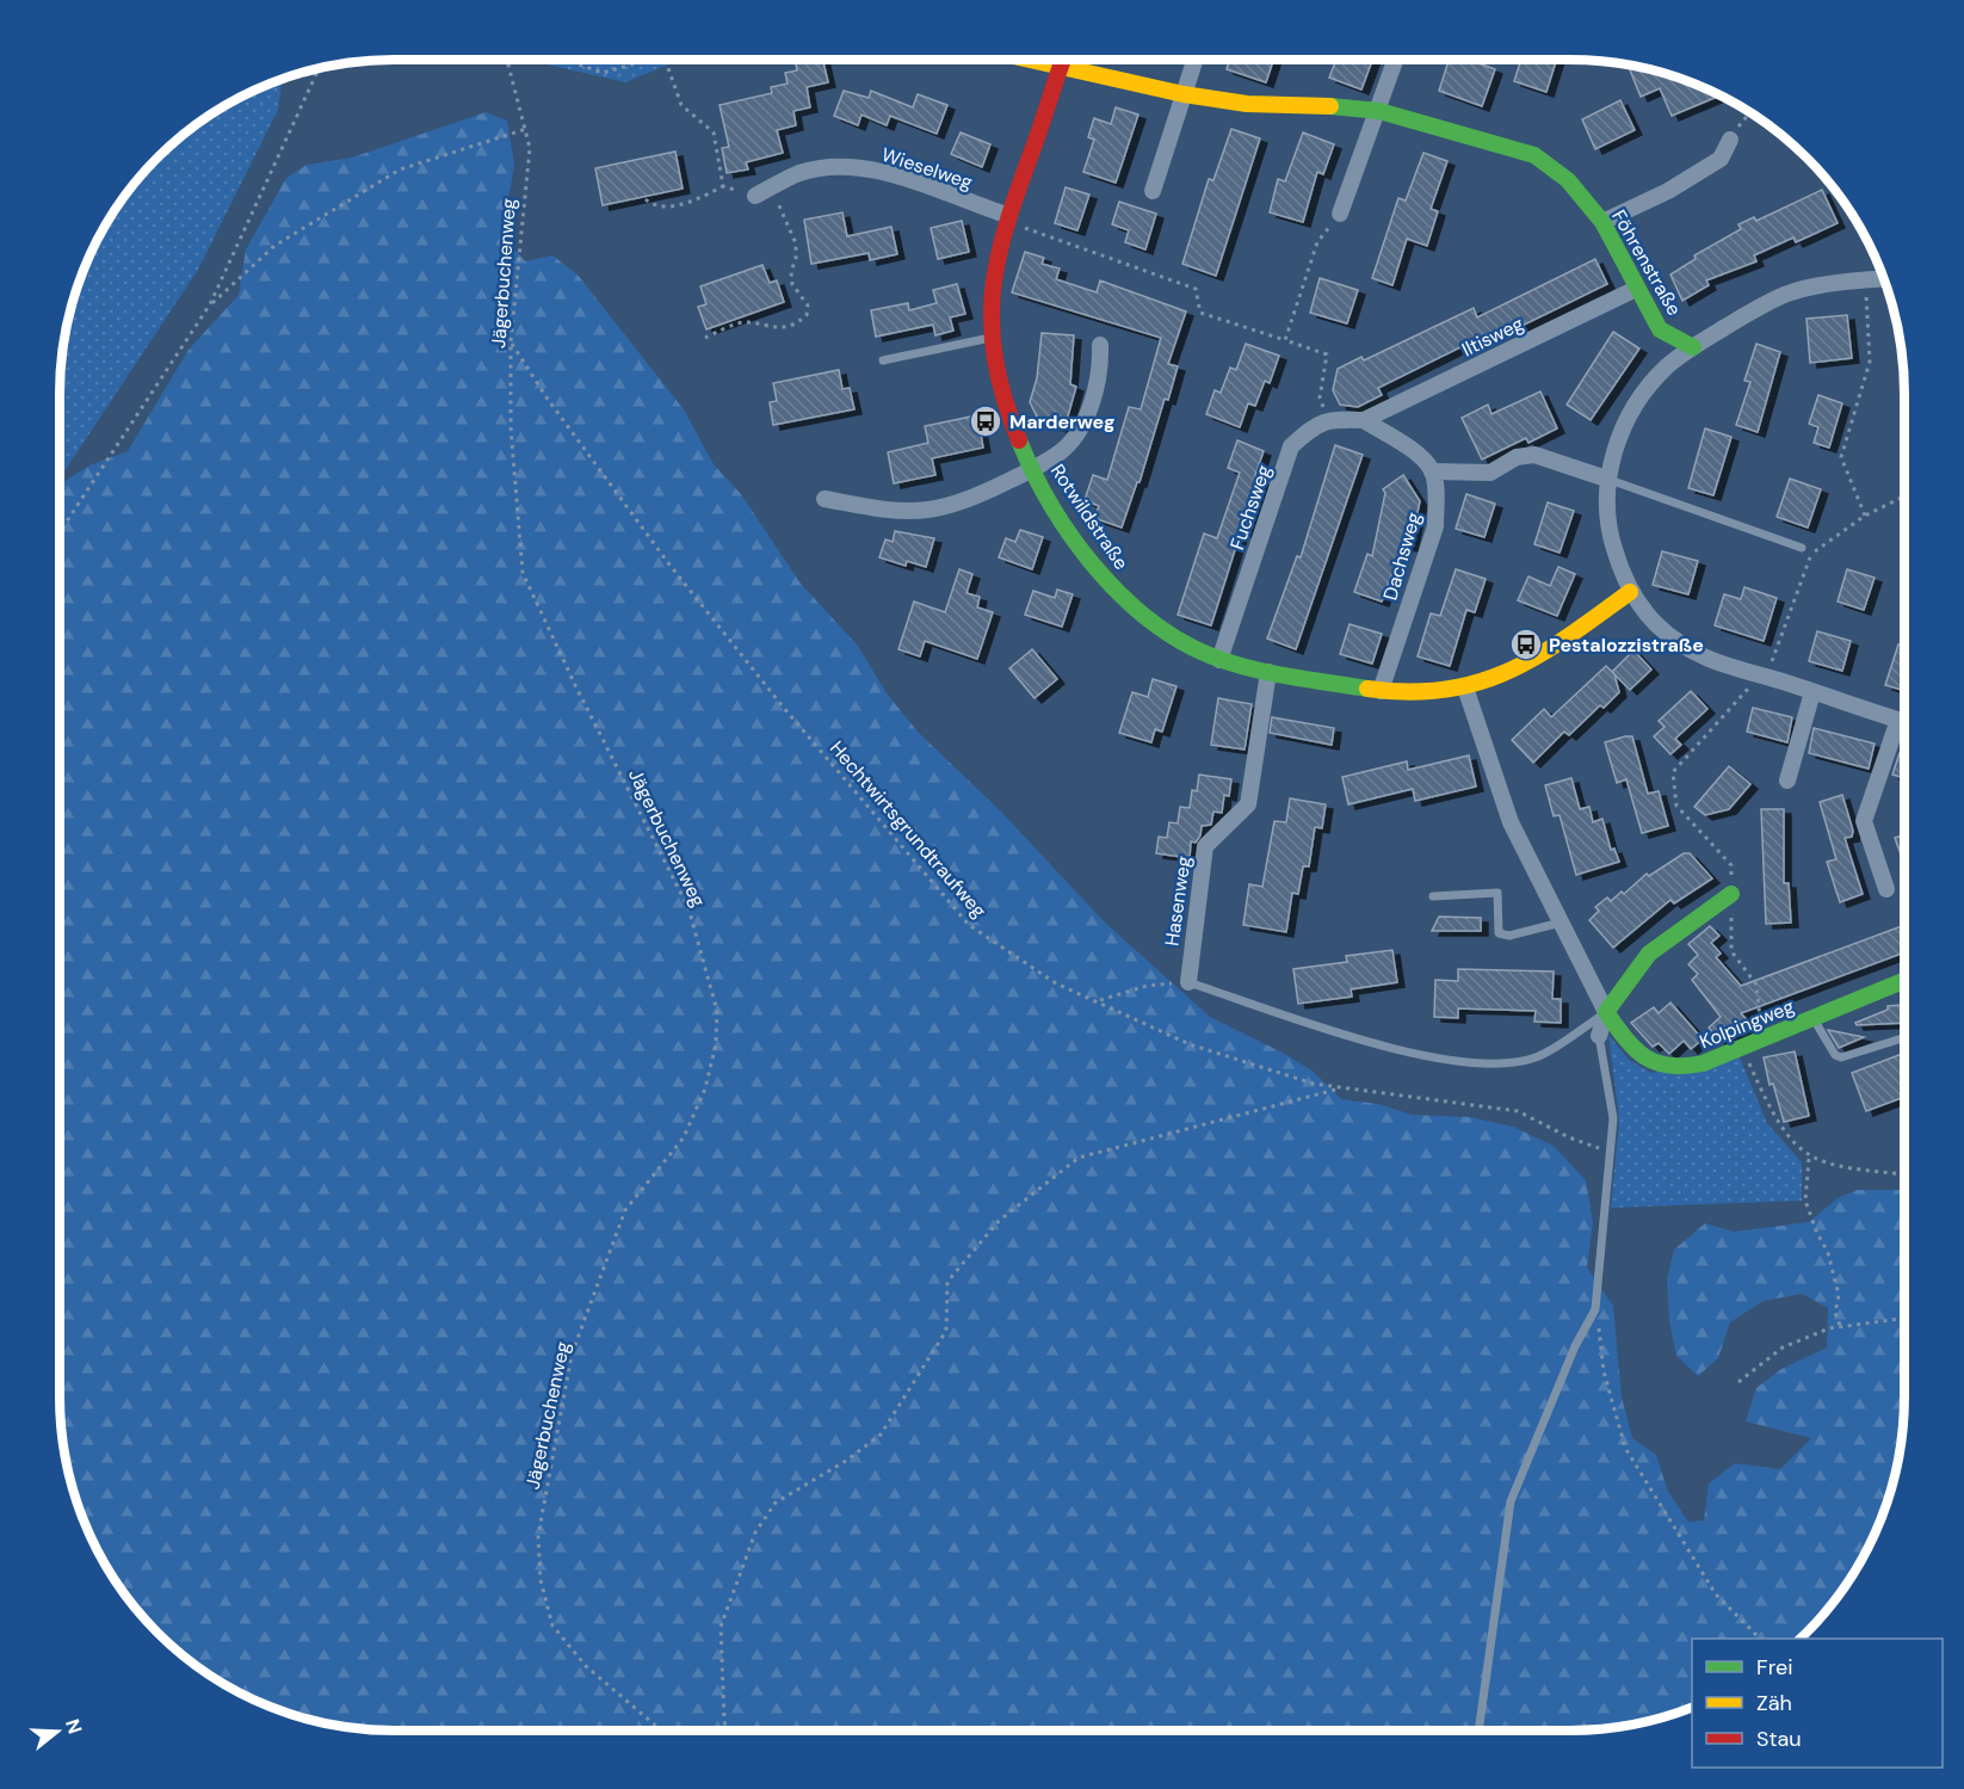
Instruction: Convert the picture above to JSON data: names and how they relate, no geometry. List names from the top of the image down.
{
  "streets": {
    "street": [
      "Wieselweg",
      "Föhrenstraße",
      "Iltisweg",
      "Fuchsweg",
      "Rotwildstraße",
      "Dachsweg",
      "Hasenweg",
      "Kolpingweg"
    ],
    "path": ["Jägerbuchenweg", "Hechtwirtsgrundtraufweg"]
  },
  "crossings": [
    ["Wieselweg", "Rotwildstraße"],
    ["Föhrenstraße", "Iltisweg"],
    ["Föhrenstraße", "Rotwildstraße"],
    ["Jägerbuchenweg", "Hechtwirtsgrundtraufweg"],
    ["Fuchsweg", "Rotwildstraße"],
    ["Rotwildstraße", "Dachsweg"],
    ["Rotwildstraße", "Hasenweg"]
  ],
  "places": {
    "bus stop": ["Marderweg", "Pestalozzistraße"]
  },
  "legend": ["Frei", "Zäh", "Stau"],
  "north": "right"
}
